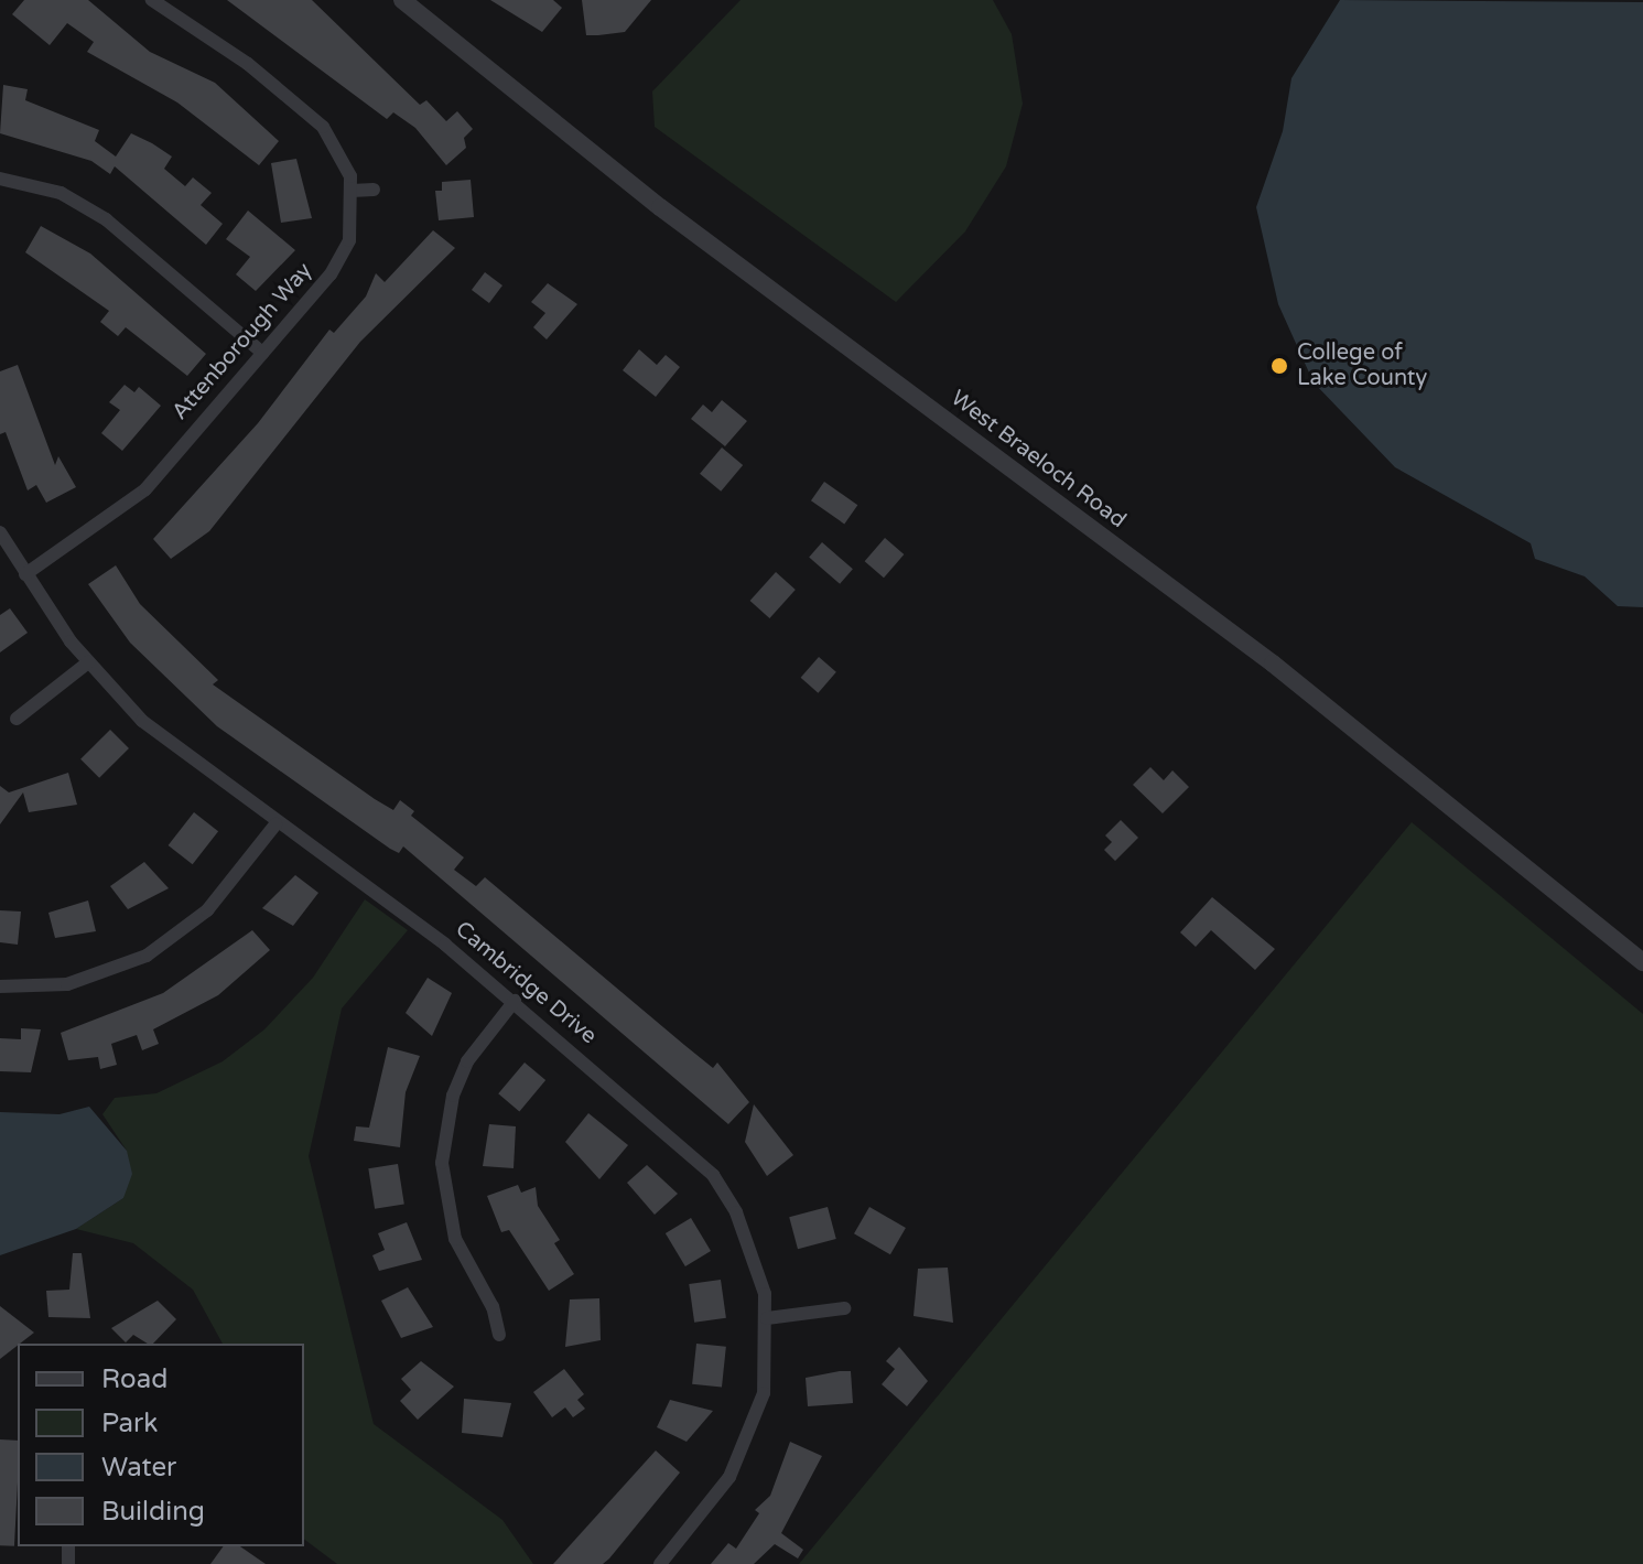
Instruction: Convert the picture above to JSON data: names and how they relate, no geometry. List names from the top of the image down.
{
  "streets": {
    "street": ["Attenborough Way", "West Braeloch Road", "Cambridge Drive"]
  },
  "crossings": [
    ["Attenborough Way", "Cambridge Drive"]
  ],
  "places": ["College of Lake County"],
  "legend": [
    "Road",
    "Park",
    "Water",
    "Building"
  ]
}
